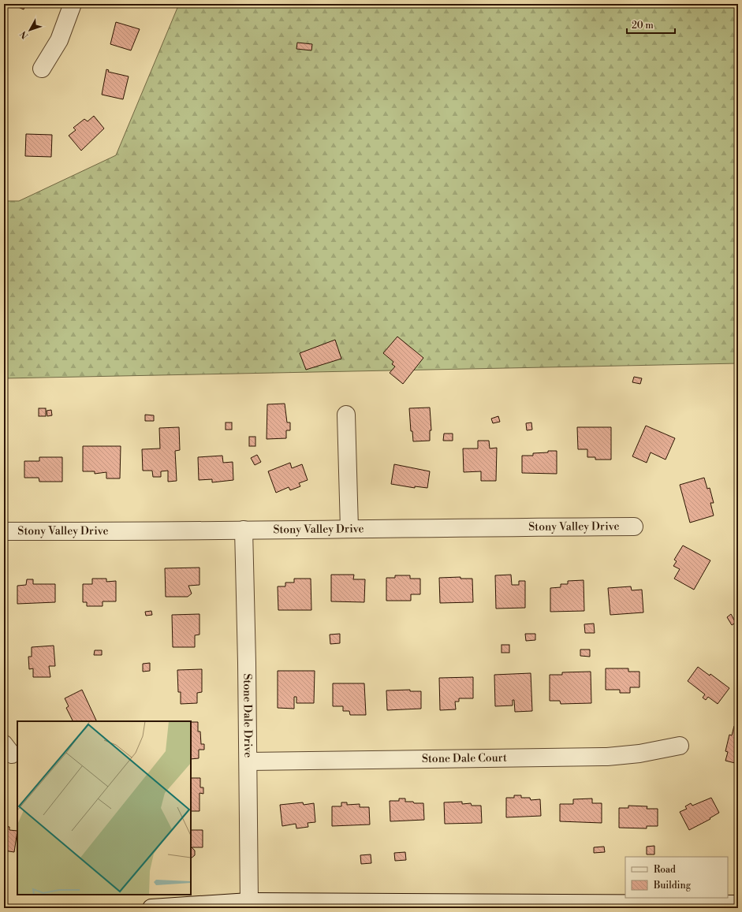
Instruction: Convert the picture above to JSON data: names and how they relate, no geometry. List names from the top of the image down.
{
  "streets": {
    "street": ["Stony Valley Drive", "Stone Dale Drive", "Stone Dale Court"]
  },
  "crossings": [
    ["Stony Valley Drive", "Stone Dale Drive"],
    ["Stone Dale Drive", "Stone Dale Court"]
  ],
  "legend": ["Road", "Building"],
  "scale_bar": "20 m",
  "north": "bottom left"
}
